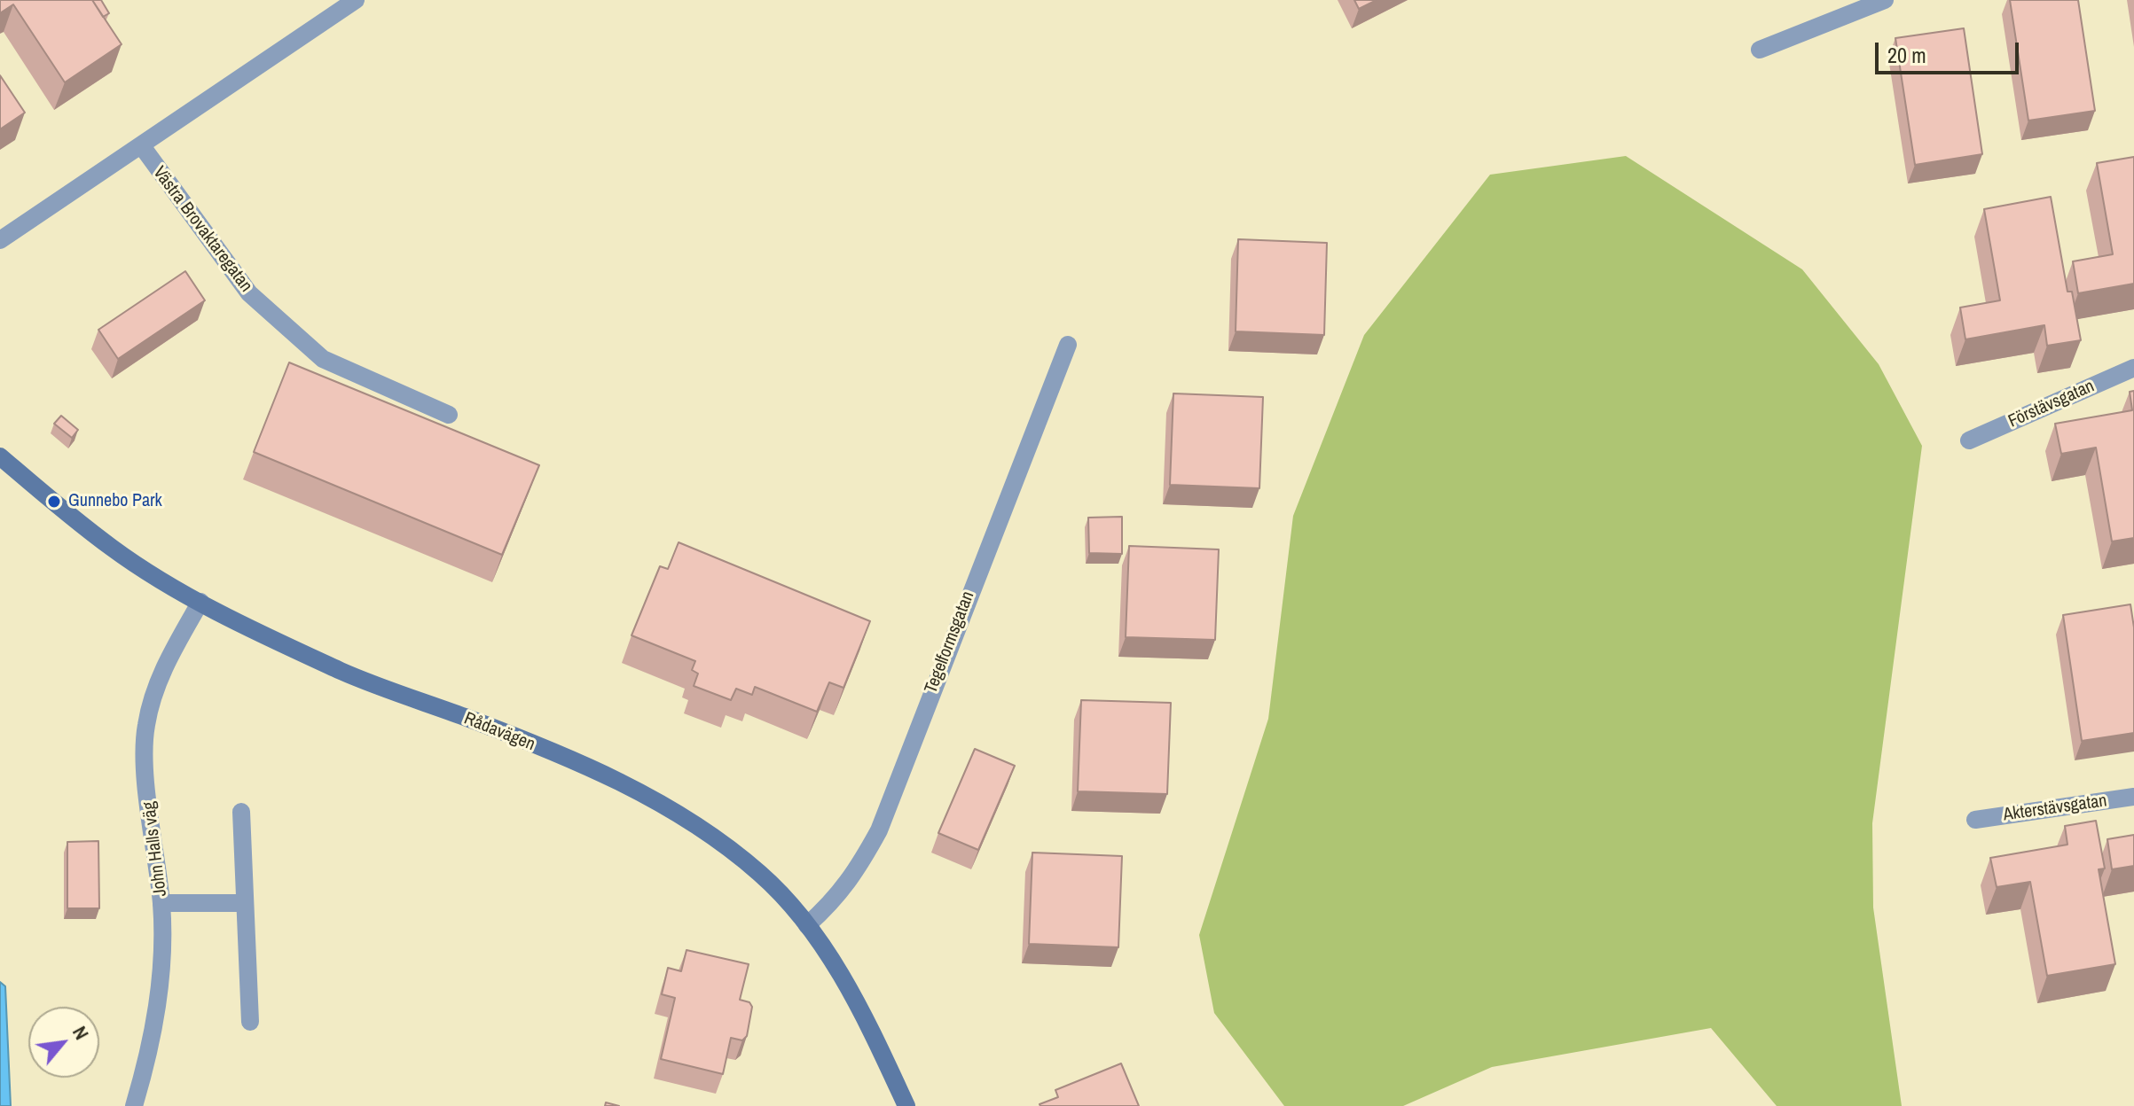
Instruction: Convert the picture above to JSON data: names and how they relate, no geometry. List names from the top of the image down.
{
  "streets": {
    "street": [
      "Västra Brovaktaregatan",
      "Förstävsgatan",
      "Tegelformsgatan",
      "Rådavägen",
      "Akterstävsgatan",
      "John Halls väg"
    ]
  },
  "crossings": [
    ["Tegelformsgatan", "Rådavägen"],
    ["Rådavägen", "John Halls väg"]
  ],
  "places": ["Gunnebo Park"],
  "scale_bar": "20 m",
  "north": "top right"
}
